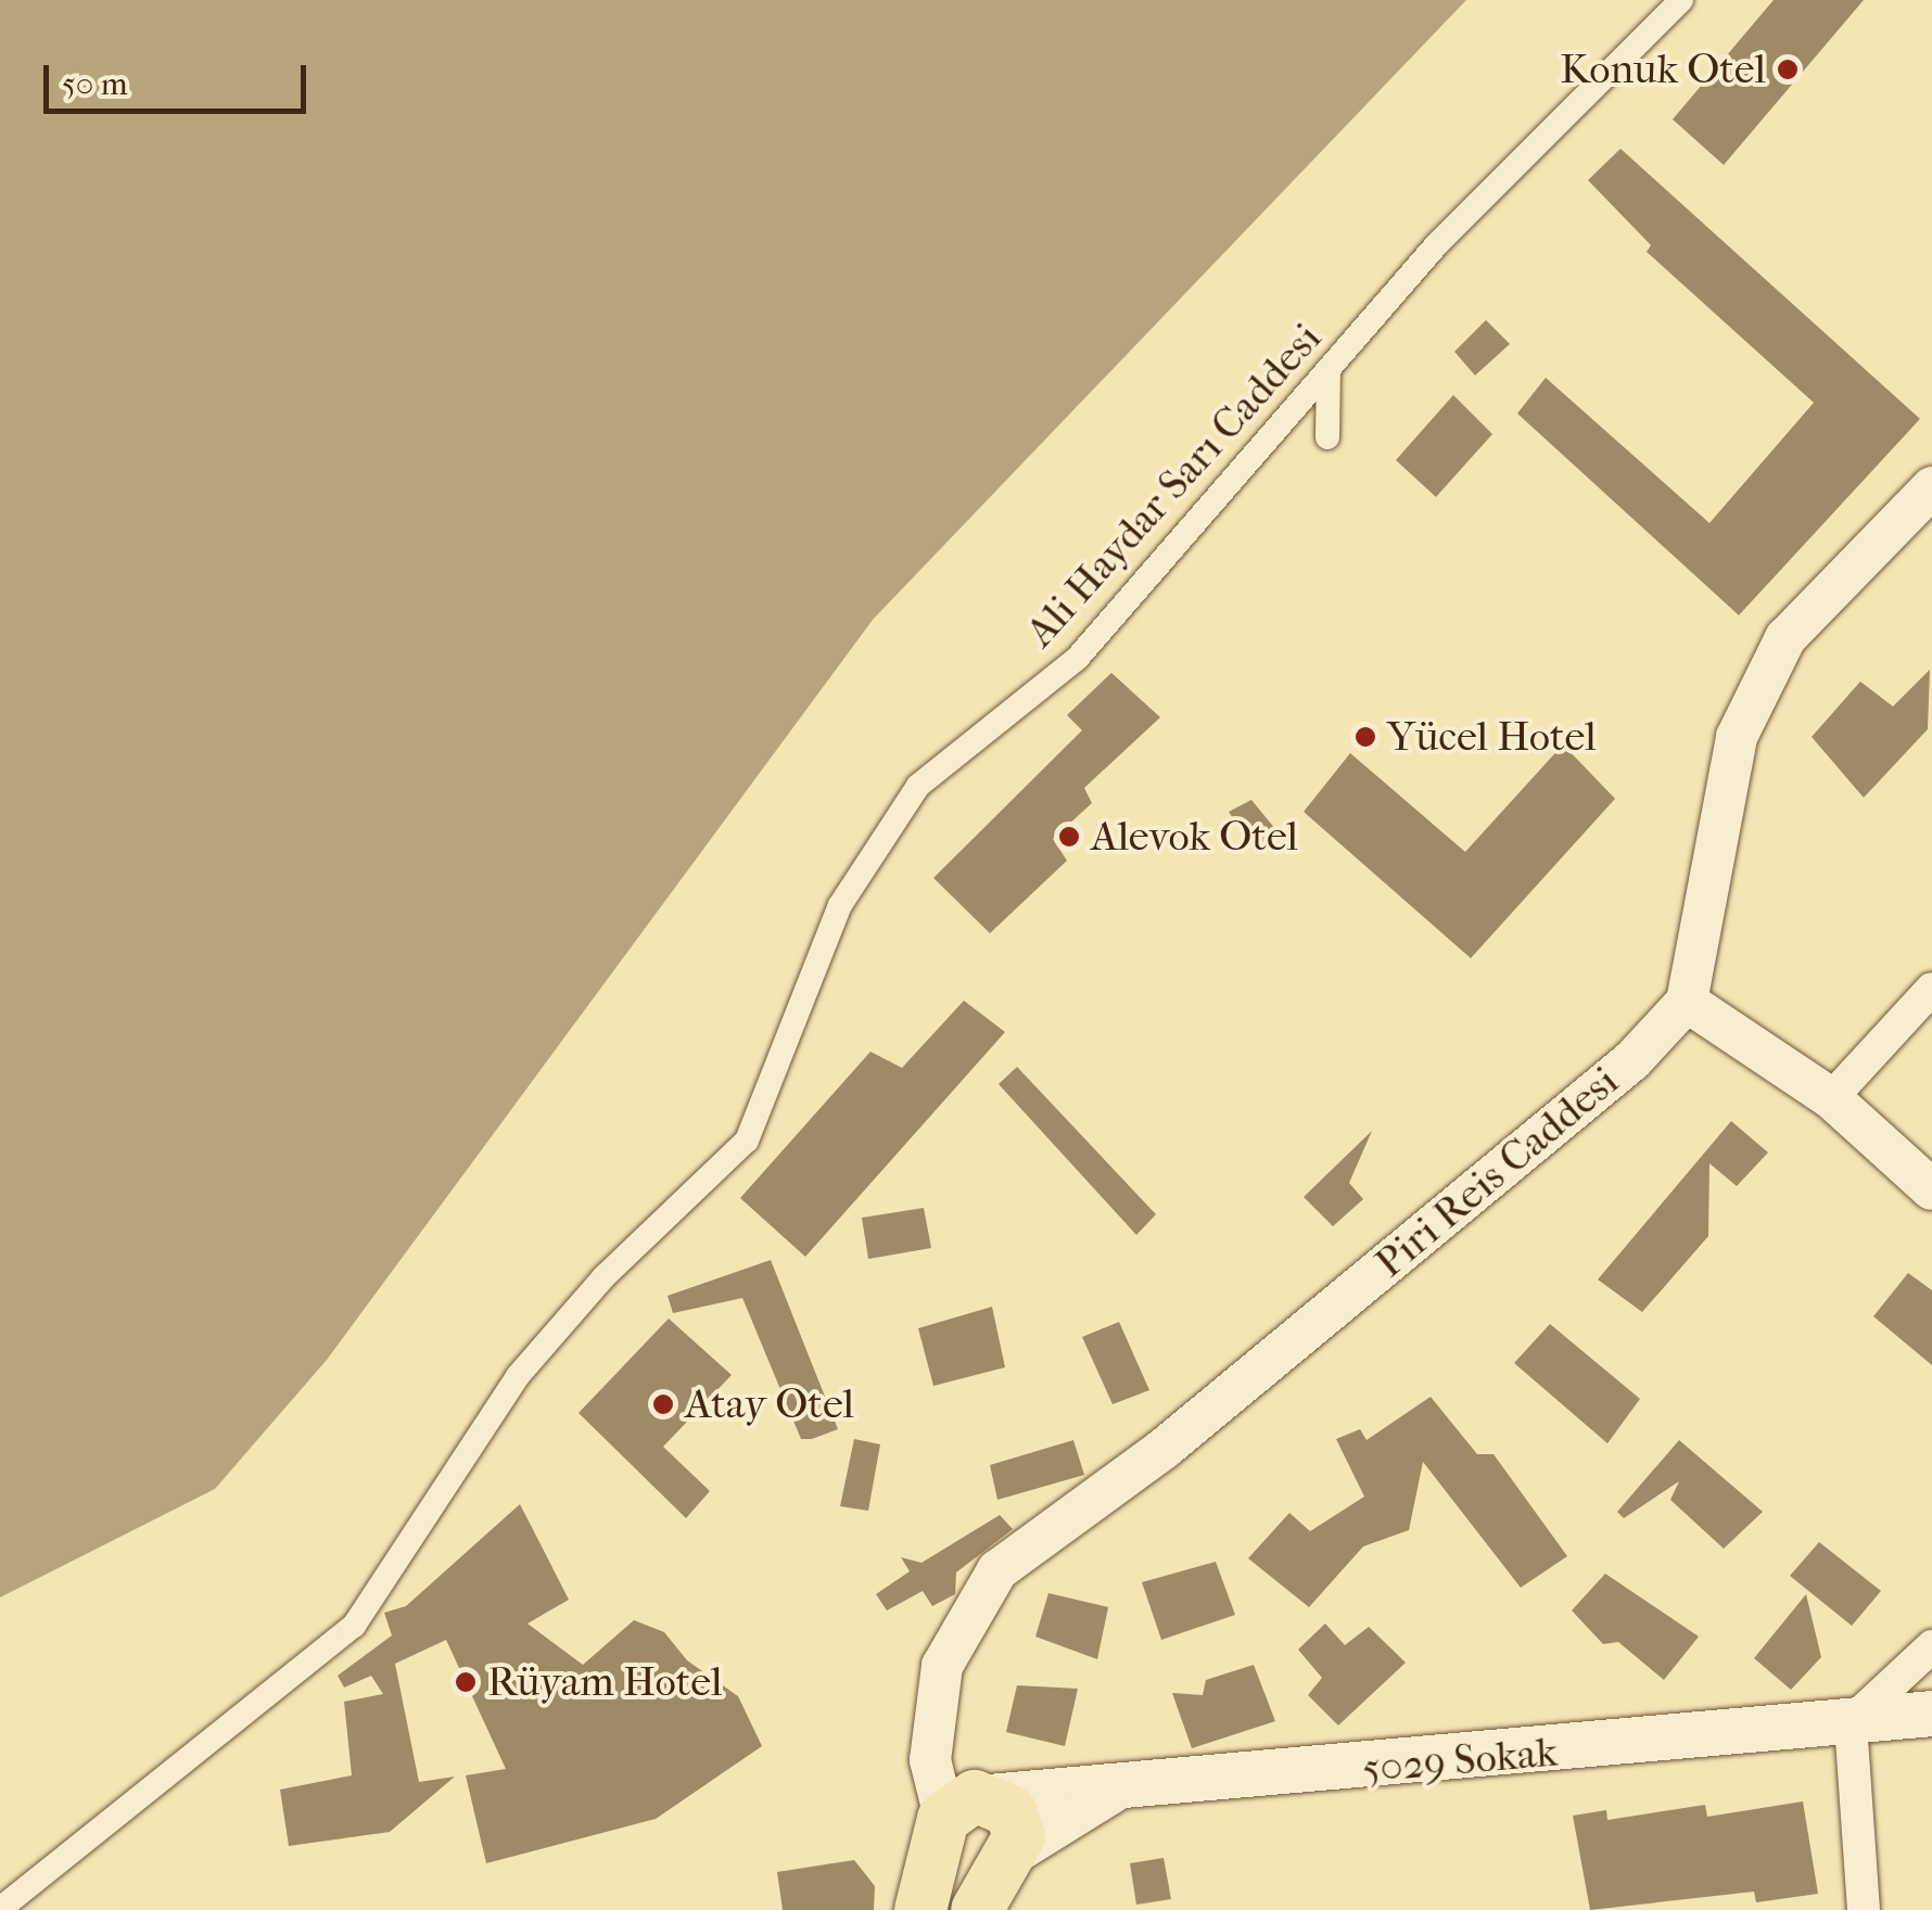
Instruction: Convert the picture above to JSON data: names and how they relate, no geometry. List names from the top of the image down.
{
  "streets": {
    "main road": ["5029 Sokak"],
    "street": ["Ali Haydar Sarı Caddesi", "Piri Reis Caddesi"]
  },
  "crossings": [
    ["Piri Reis Caddesi", "5029 Sokak"]
  ],
  "places": [
    "Konuk Otel",
    "Yücel Hotel",
    "Alevok Otel",
    "Atay Otel",
    "Rüyam Hotel"
  ],
  "scale_bar": "50 m"
}
